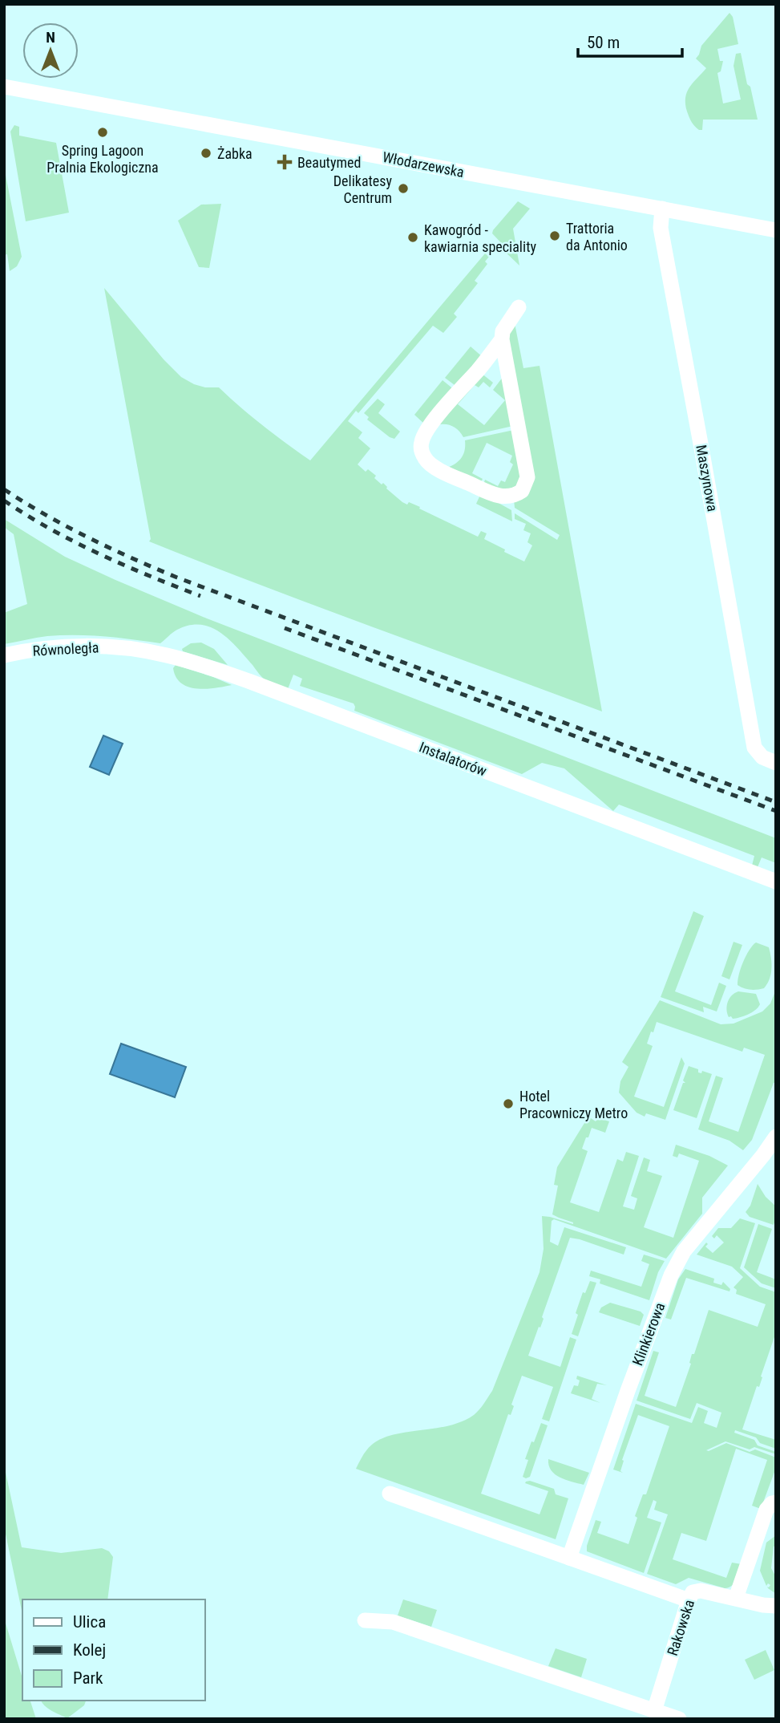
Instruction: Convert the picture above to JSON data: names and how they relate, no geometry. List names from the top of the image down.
{
  "streets": {
    "street": [
      "Włodarzewska",
      "Maszynowa",
      "Równoległa",
      "Instalatorów",
      "Klinkierowa",
      "Rakowska"
    ]
  },
  "crossings": [
    ["Włodarzewska", "Maszynowa"],
    ["Równoległa", "Instalatorów"]
  ],
  "places": {
    "other": [
      "Spring Lagoon Pralnia Ekologiczna",
      "Żabka",
      "Delikatesy Centrum",
      "Trattoria da Antonio",
      "Kawogród - kawiarnia speciality",
      "Hotel Pracowniczy Metro"
    ],
    "health": ["Beautymed"]
  },
  "legend": ["Ulica", "Kolej", "Park"],
  "scale_bar": "50 m",
  "north": "top"
}
